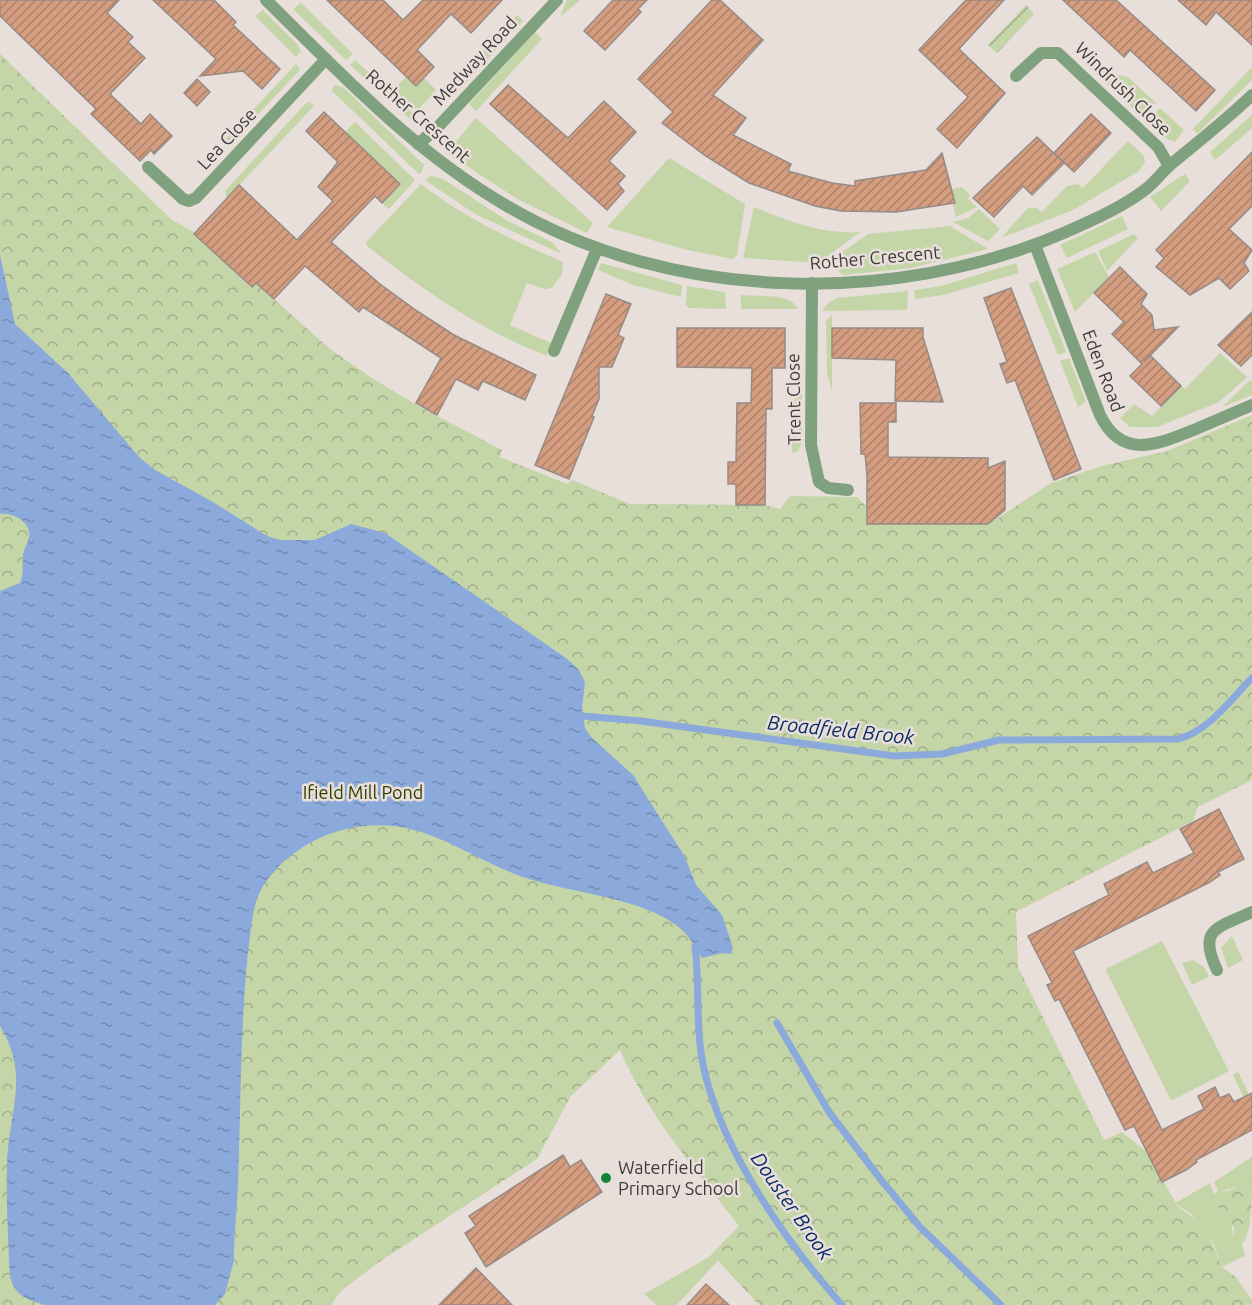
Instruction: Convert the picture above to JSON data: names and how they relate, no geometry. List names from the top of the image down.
{
  "streets": {
    "street": [
      "Medway Road",
      "Windrush Close",
      "Rother Crescent",
      "Lea Close",
      "Eden Road",
      "Trent Close"
    ]
  },
  "crossings": [
    ["Medway Road", "Rother Crescent"],
    ["Windrush Close", "Rother Crescent"],
    ["Rother Crescent", "Lea Close"],
    ["Rother Crescent", "Eden Road"],
    ["Rother Crescent", "Trent Close"]
  ],
  "water": ["Broadfield Brook", "Douster Brook"],
  "parks": ["Ifield Mill Pond"],
  "places": ["Waterfield Primary School"]
}
